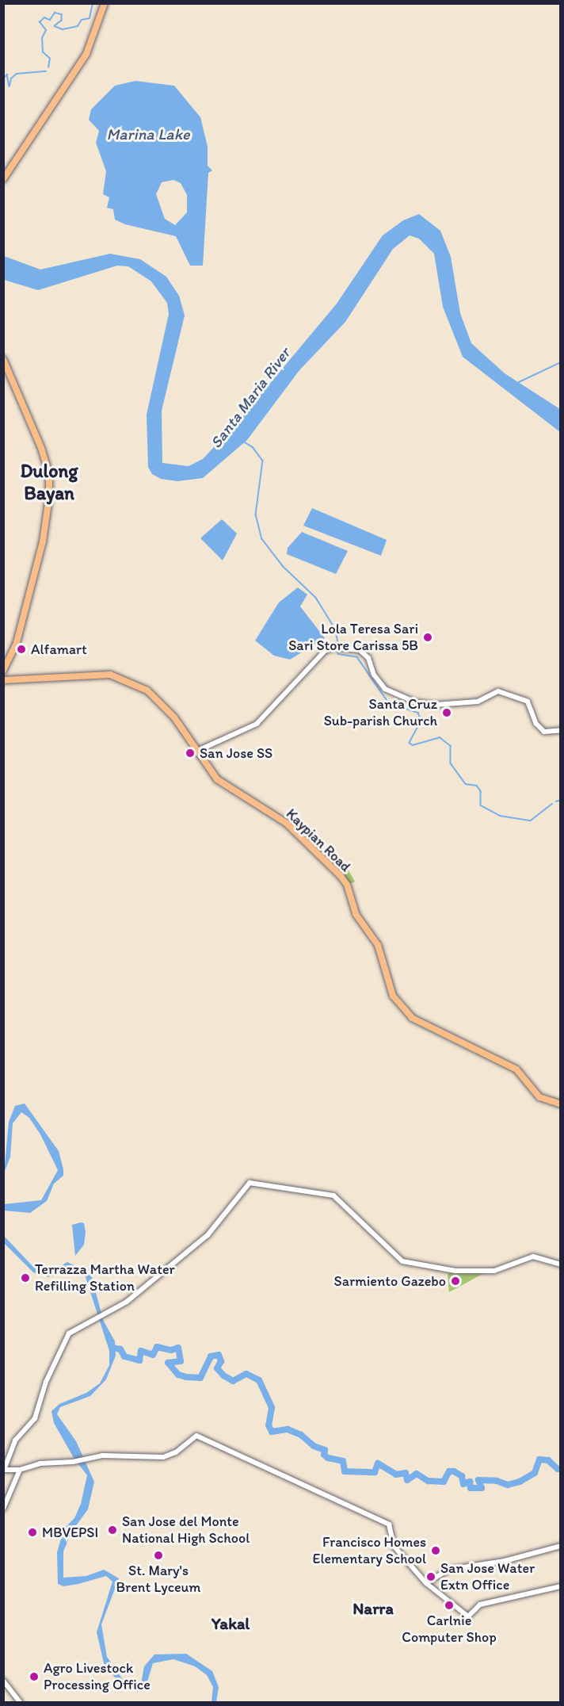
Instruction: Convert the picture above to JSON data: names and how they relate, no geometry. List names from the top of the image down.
{
  "streets": {
    "main road": ["Kaypian Road"]
  },
  "districts": ["Dulong Bayan", "Narra", "Yakal"],
  "water": ["Marina Lake", "Santa Maria River"],
  "places": [
    "Lola Teresa Sari Sari Store Carissa 5B",
    "Alfamart",
    "Santa Cruz Sub-parish Church",
    "San Jose SS",
    "Terrazza Martha Water Refilling Station",
    "Sarmiento Gazebo",
    "San Jose del Monte National High School",
    "MBVEPSI",
    "Francisco Homes Elementary School",
    "St. Mary's Brent Lyceum",
    "San Jose Water Extn Office",
    "Carlnie Computer Shop",
    "Agro Livestock Processing Office"
  ]
}
